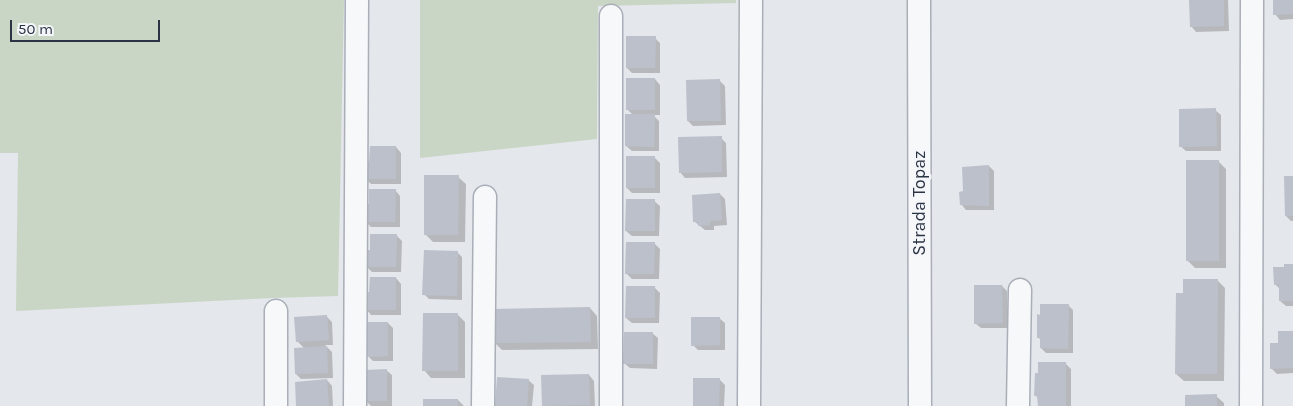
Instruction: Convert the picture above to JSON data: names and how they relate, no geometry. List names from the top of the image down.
{
  "streets": {
    "street": ["Strada Topaz"]
  },
  "scale_bar": "50 m"
}
